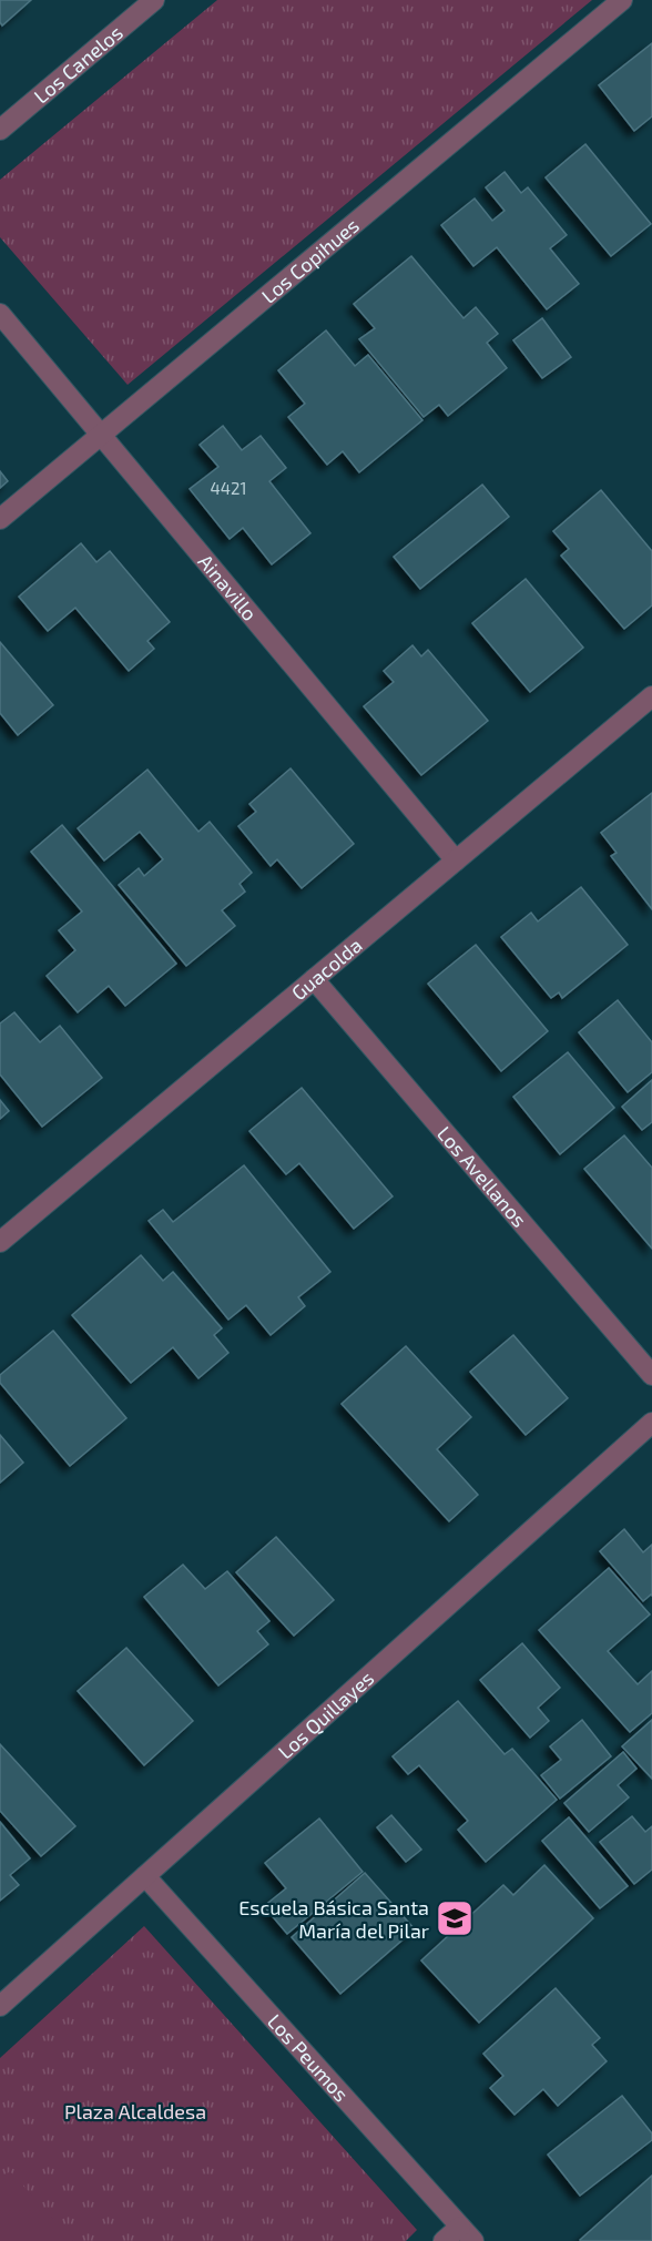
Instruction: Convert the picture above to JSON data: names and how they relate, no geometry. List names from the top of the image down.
{
  "streets": {
    "street": [
      "Los Canelos",
      "Los Copihues",
      "Ainavillo",
      "Guacolda",
      "Los Avellanos",
      "Los Quillayes",
      "Los Peumos"
    ]
  },
  "crossings": [
    ["Los Copihues", "Ainavillo"],
    ["Ainavillo", "Guacolda"],
    ["Guacolda", "Los Avellanos"],
    ["Los Quillayes", "Los Peumos"]
  ],
  "parks": ["Plaza Alcaldesa"],
  "places": {
    "school or university": ["Escuela Básica Santa María del Pilar"]
  },
  "house_numbers": ["4421"]
}
